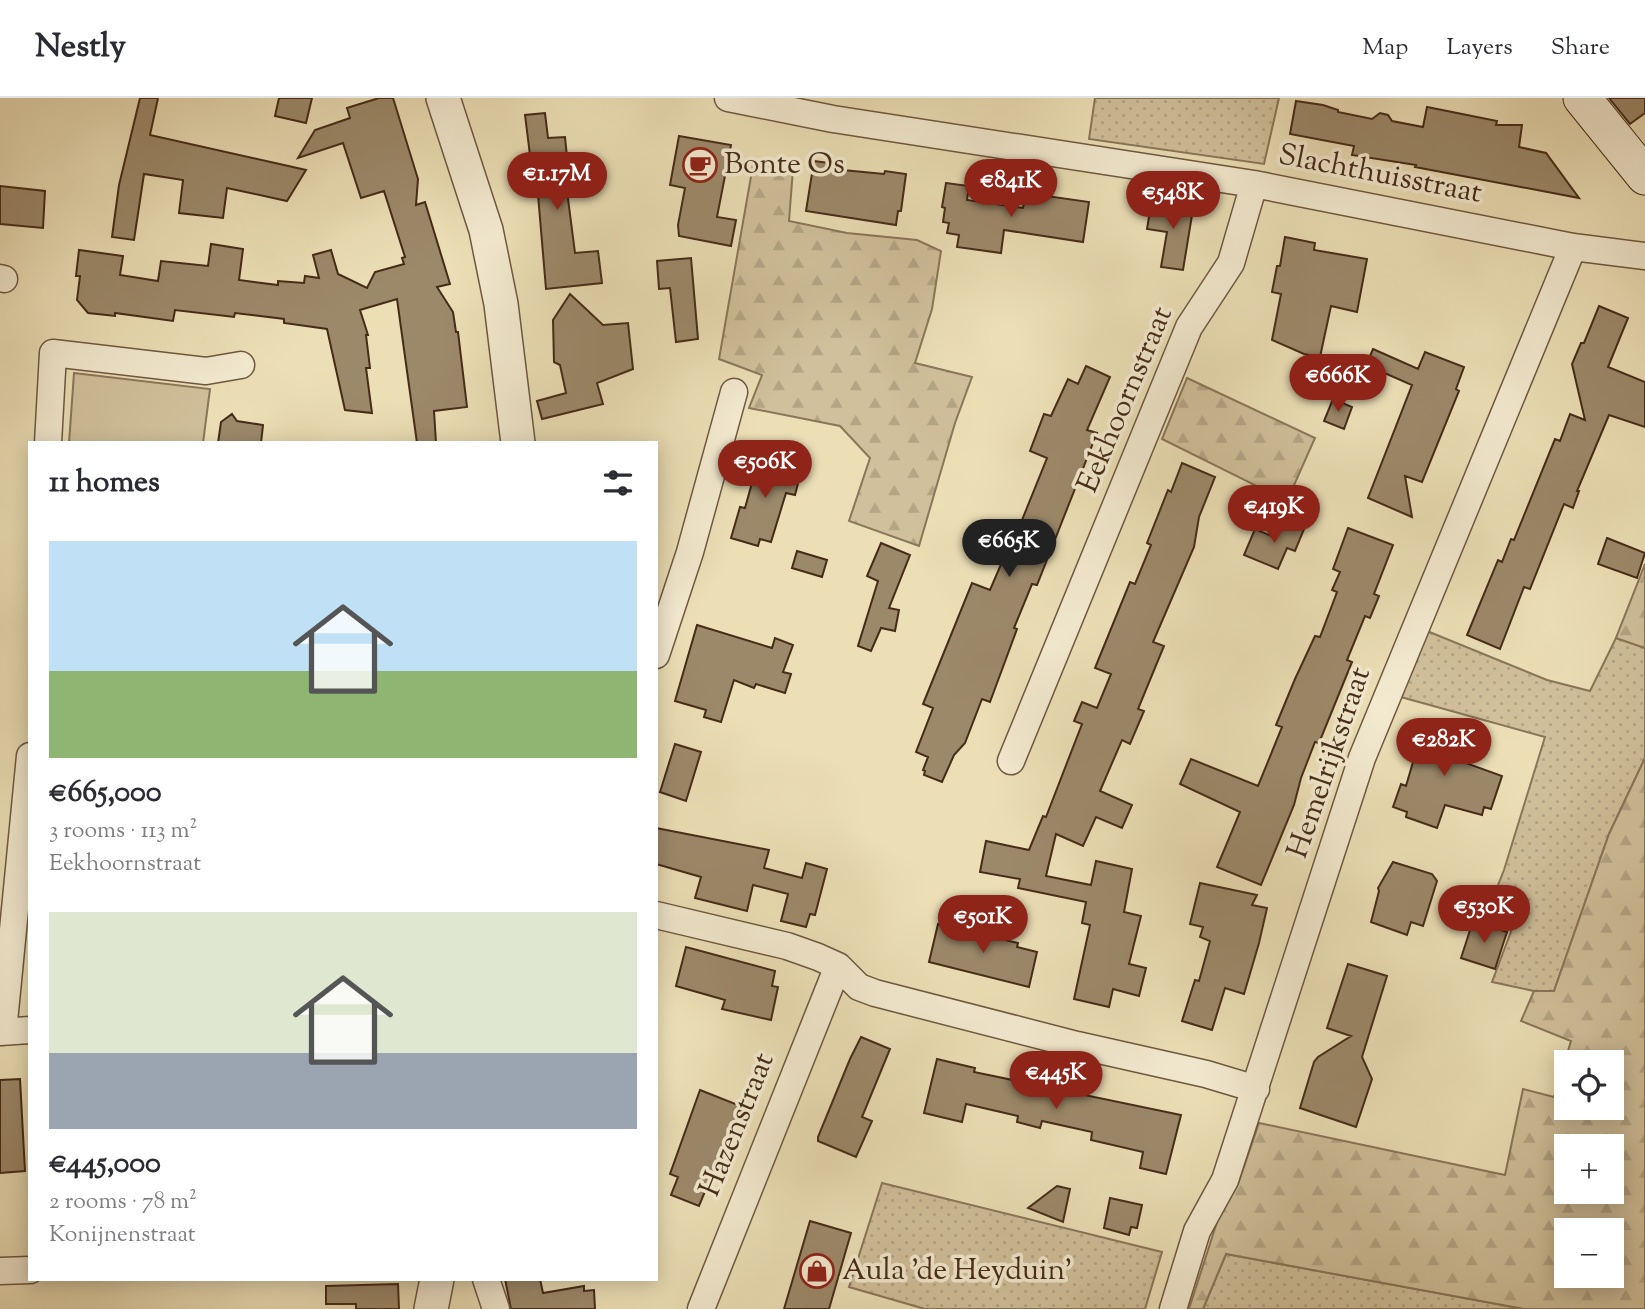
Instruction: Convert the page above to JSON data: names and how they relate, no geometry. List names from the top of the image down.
{
  "streets": {
    "street": [
      "Slachthuisstraat",
      "Eekhoornstraat",
      "Hemelrijkstraat",
      "Hazenstraat"
    ]
  },
  "crossings": [
    ["Slachthuisstraat", "Eekhoornstraat"],
    ["Slachthuisstraat", "Hemelrijkstraat"]
  ],
  "places": {
    "cafe": ["Bonte Os"],
    "shop": ["Aula 'de Heyduin'"]
  },
  "page": {
    "header": "Nestly",
    "nav": ["Map", "Layers", "Share"],
    "price": [
      "€1.17M",
      "€841K",
      "€548K",
      "€666K",
      "€506K",
      "€419K",
      "€665K",
      "€282K",
      "€530K",
      "€501K",
      "€445K"
    ],
    "heading": "11 homes",
    "list": [
      {
        "name": "€665,000",
        "note": "3 rooms · 113 m² · Eekhoornstraat"
      },
      {
        "name": "€445,000",
        "note": "2 rooms · 78 m² · Konijnenstraat"
      }
    ],
    "map_buttons": ["+", "−"]
  }
}
